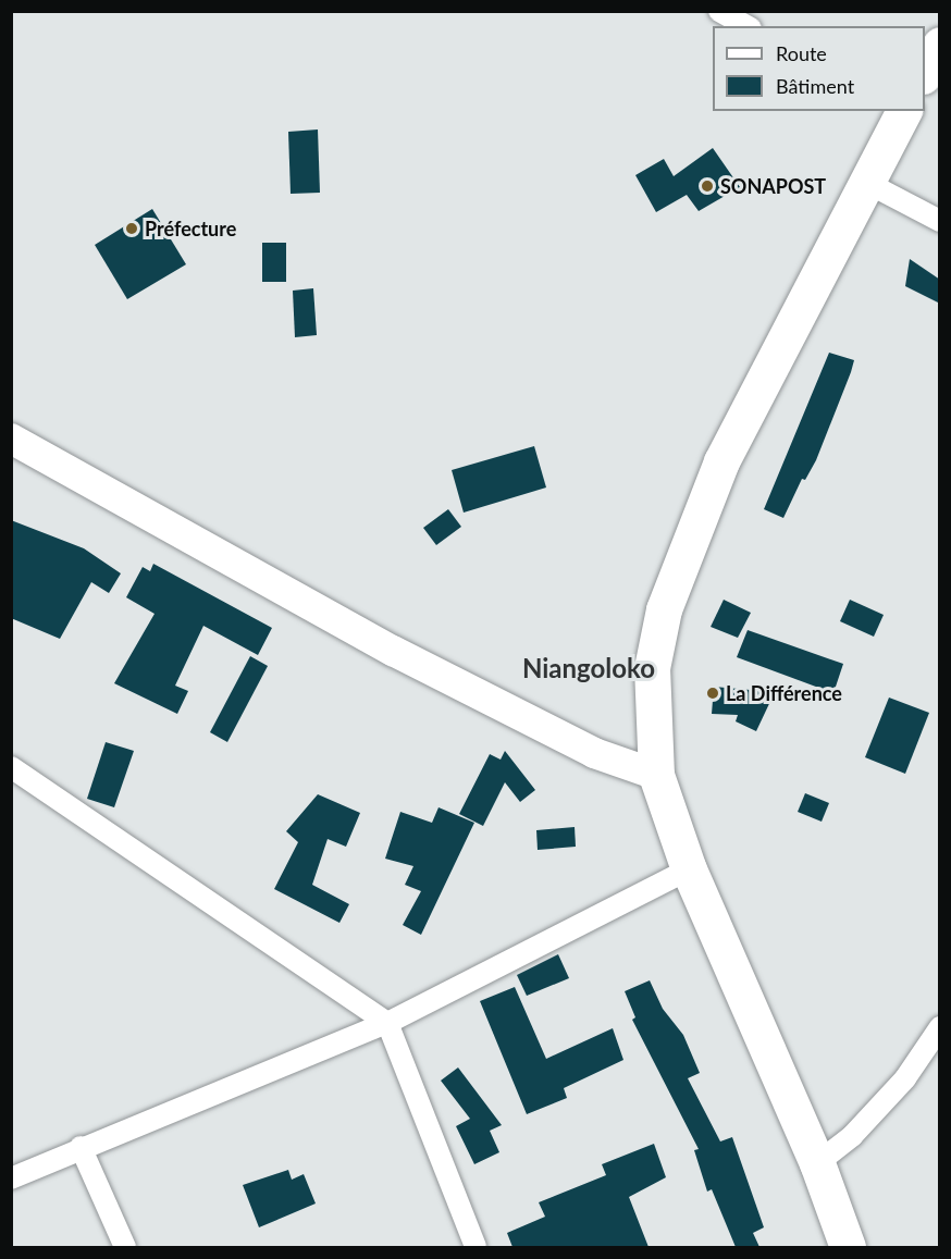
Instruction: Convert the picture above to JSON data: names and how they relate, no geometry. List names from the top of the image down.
{
  "districts": ["Niangoloko"],
  "places": ["SONAPOST", "Préfecture", "La Différence"],
  "legend": ["Route", "Bâtiment"]
}
